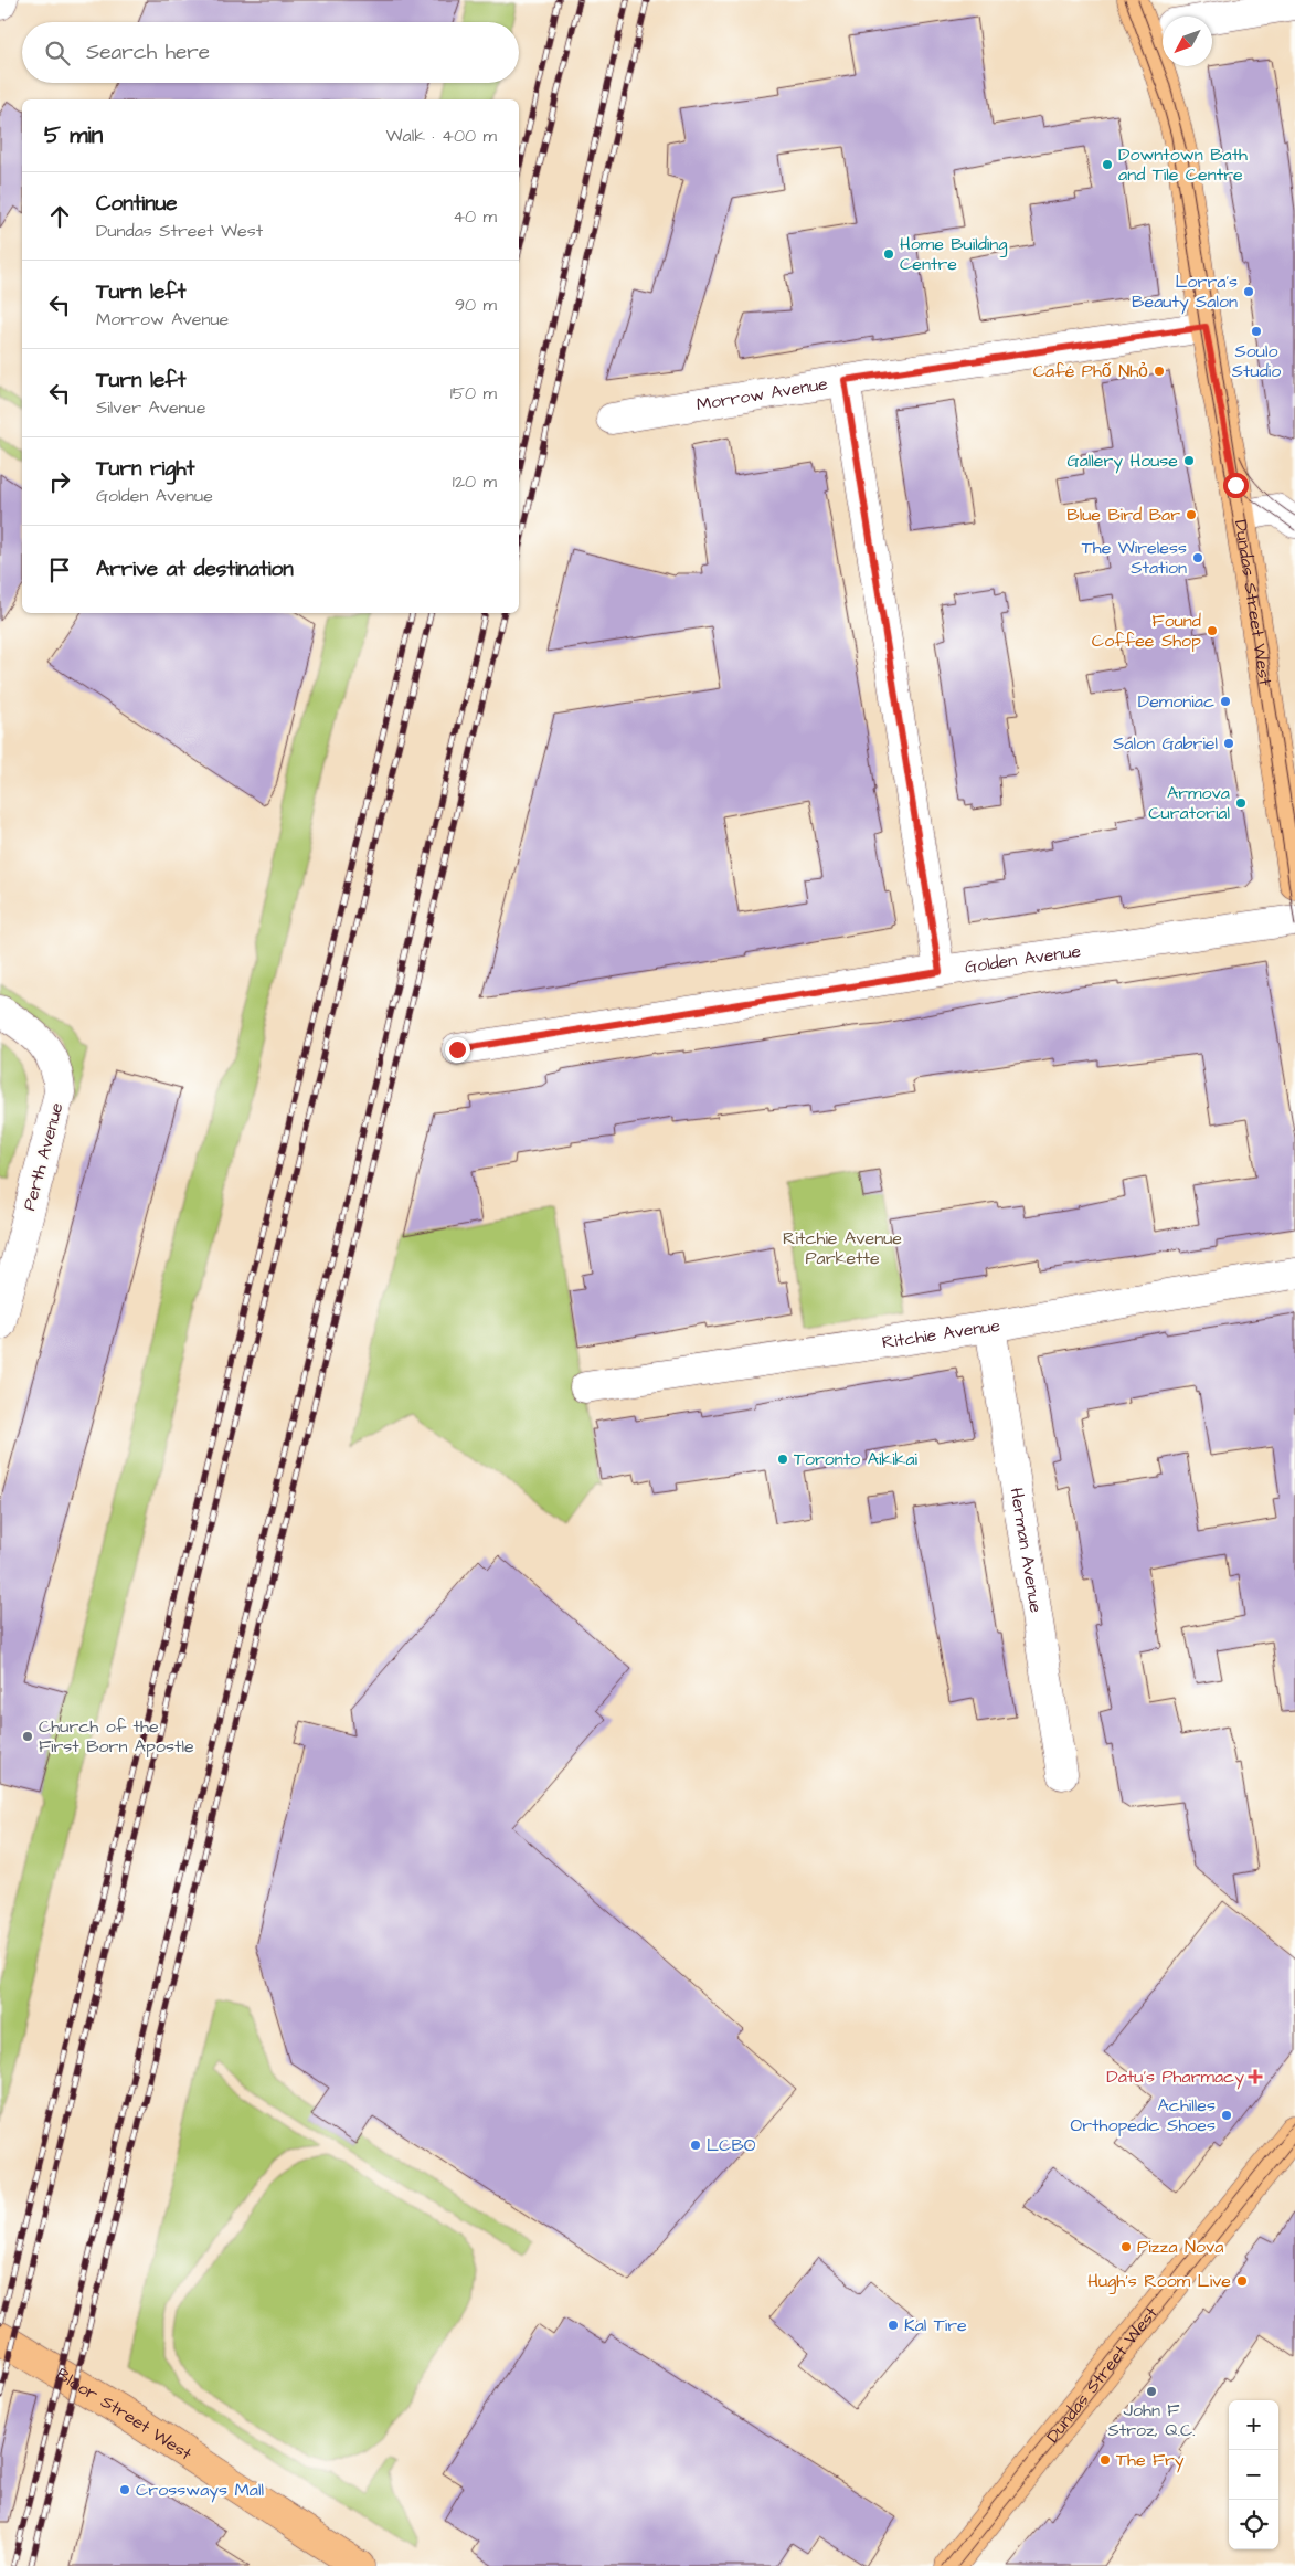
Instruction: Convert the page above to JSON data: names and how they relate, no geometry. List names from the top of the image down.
{
  "streets": {
    "main road": ["Dundas Street West", "Bloor Street West"],
    "street": [
      "Morrow Avenue",
      "Golden Avenue",
      "Perth Avenue",
      "Ritchie Avenue",
      "Herman Avenue"
    ]
  },
  "crossings": [
    ["Morrow Avenue", "Dundas Street West"],
    ["Ritchie Avenue", "Herman Avenue"]
  ],
  "parks": ["Ritchie Avenue Parkette"],
  "places": {
    "other": [
      "Downtown Bath and Tile Centre",
      "Home Building Centre",
      "Lorra's Beauty Salon",
      "Soulo Studio",
      "Café Phố Nhỏ",
      "Gallery House",
      "Blue Bird Bar",
      "The Wireless Station",
      "Found Coffee Shop",
      "Demoniac",
      "Salon Gabriel",
      "Armova Curatorial",
      "Toronto Aikikai",
      "Church of the First Born Apostle",
      "Achilles Orthopedic Shoes",
      "LCBO",
      "Pizza Nova",
      "Hugh's Room Live",
      "Kal Tire",
      "John F Stroz, Q.C.",
      "The Fry",
      "Crossways Mall"
    ],
    "health": ["Datu's Pharmacy"]
  },
  "north": "bottom left",
  "page": {
    "search": "Search here",
    "heading": ["5 min", "Walk · 400 m"],
    "list": [
      ["Continue", "Dundas Street West", "40 m"],
      ["Turn left", "Morrow Avenue", "90 m"],
      ["Turn left", "Silver Avenue", "150 m"],
      ["Turn right", "Golden Avenue", "120 m"],
      "Arrive at destination"
    ],
    "map_buttons": ["+", "−"]
  }
}
